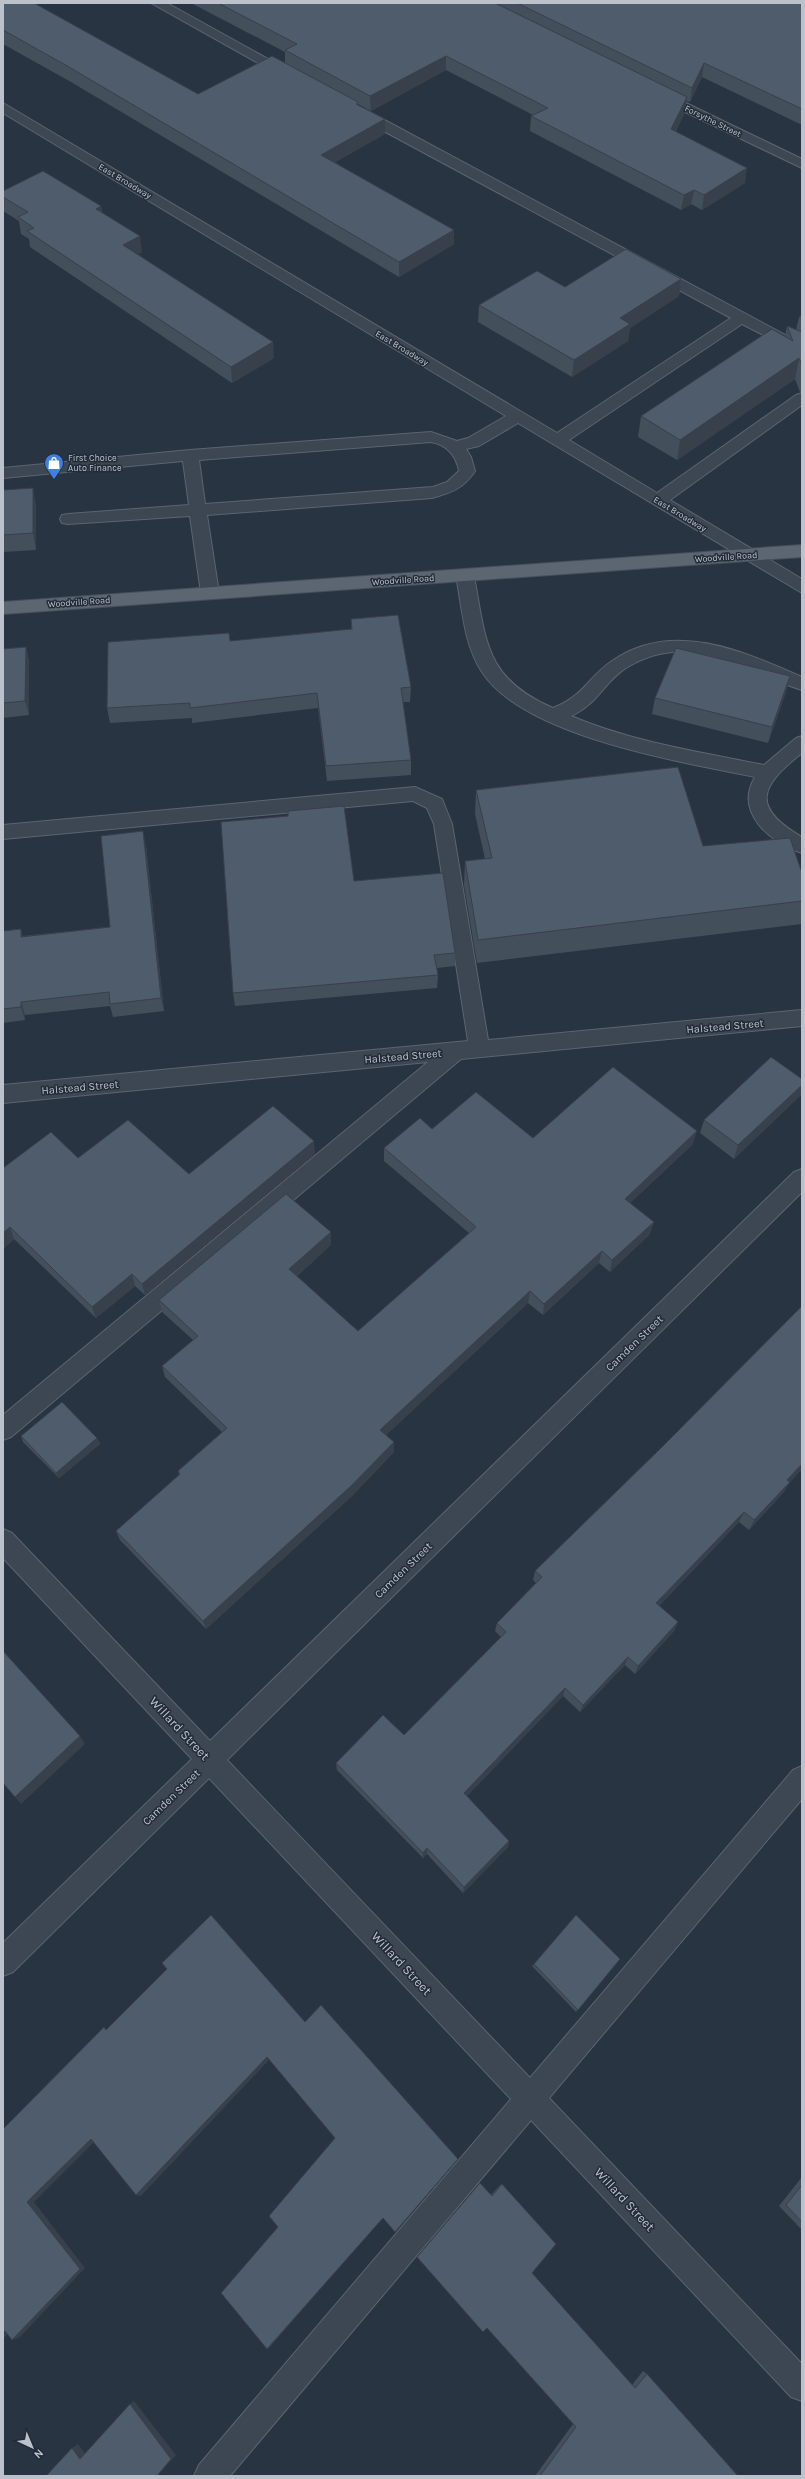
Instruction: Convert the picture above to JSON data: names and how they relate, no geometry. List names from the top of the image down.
{
  "streets": {
    "main road": ["Woodville Road"],
    "street": [
      "Forsythe Street",
      "East Broadway",
      "Halstead Street",
      "Camden Street",
      "Willard Street"
    ]
  },
  "crossings": [
    ["East Broadway", "Woodville Road"],
    ["Camden Street", "Willard Street"]
  ],
  "places": {
    "shop": ["First Choice Auto Finance"]
  },
  "north": "bottom right"
}
